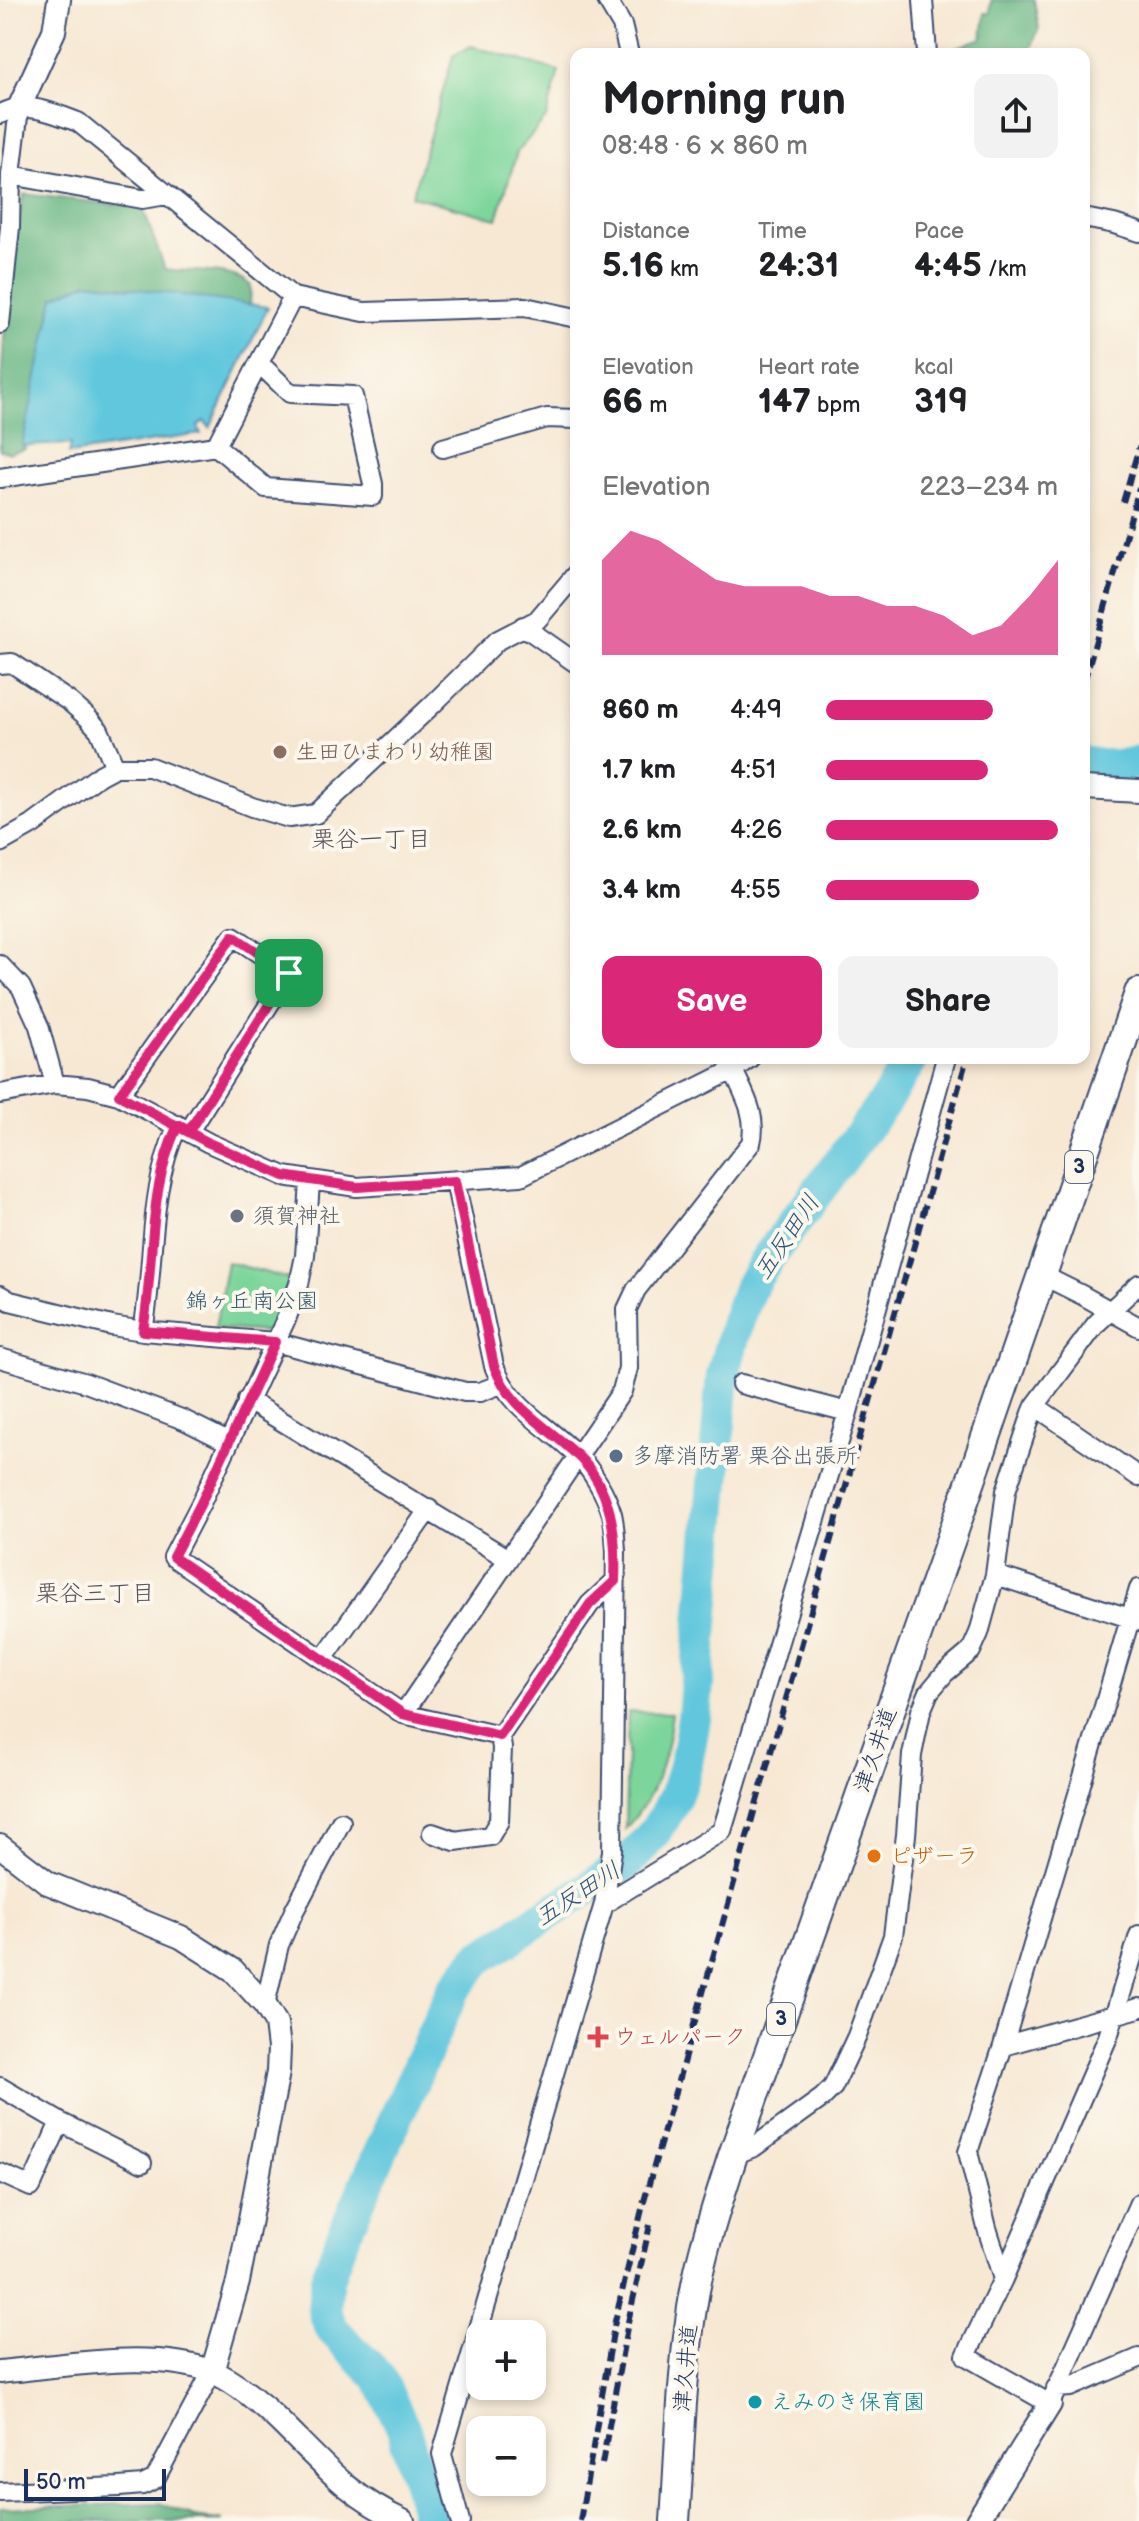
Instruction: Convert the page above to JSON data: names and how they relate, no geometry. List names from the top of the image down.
{
  "streets": {
    "main road": ["3", "津久井道"]
  },
  "districts": ["栗谷一丁目", "栗谷三丁目"],
  "water": ["五反田川"],
  "parks": ["錦ヶ丘南公園"],
  "places": {
    "other": [
      "生田ひまわり幼稚園",
      "須賀神社",
      "多摩消防署 栗谷出張所",
      "ピザーラ",
      "えみのき保育園"
    ],
    "health": ["ウェルパーク"]
  },
  "scale_bar": "50 m",
  "page": {
    "heading": ["Morning run", "08:48 · 6 × 860 m"],
    "stats": [
      ["Distance", "5.16 km"],
      ["Time", "24:31"],
      ["Pace", "4:45 /km"],
      ["Elevation", "66 m"],
      ["Heart rate", "147 bpm"],
      ["kcal", "319"]
    ],
    "chart": ["Elevation", "223–234 m"],
    "list": [
      {
        "name": "860 m",
        "note": "4:49"
      },
      {
        "name": "1.7 km",
        "note": "4:51"
      },
      {
        "name": "2.6 km",
        "note": "4:26"
      },
      {
        "name": "3.4 km",
        "note": "4:55"
      }
    ],
    "buttons": ["Save", "Share"],
    "map_buttons": ["+", "−"],
    "scale": "50 m"
  }
}
